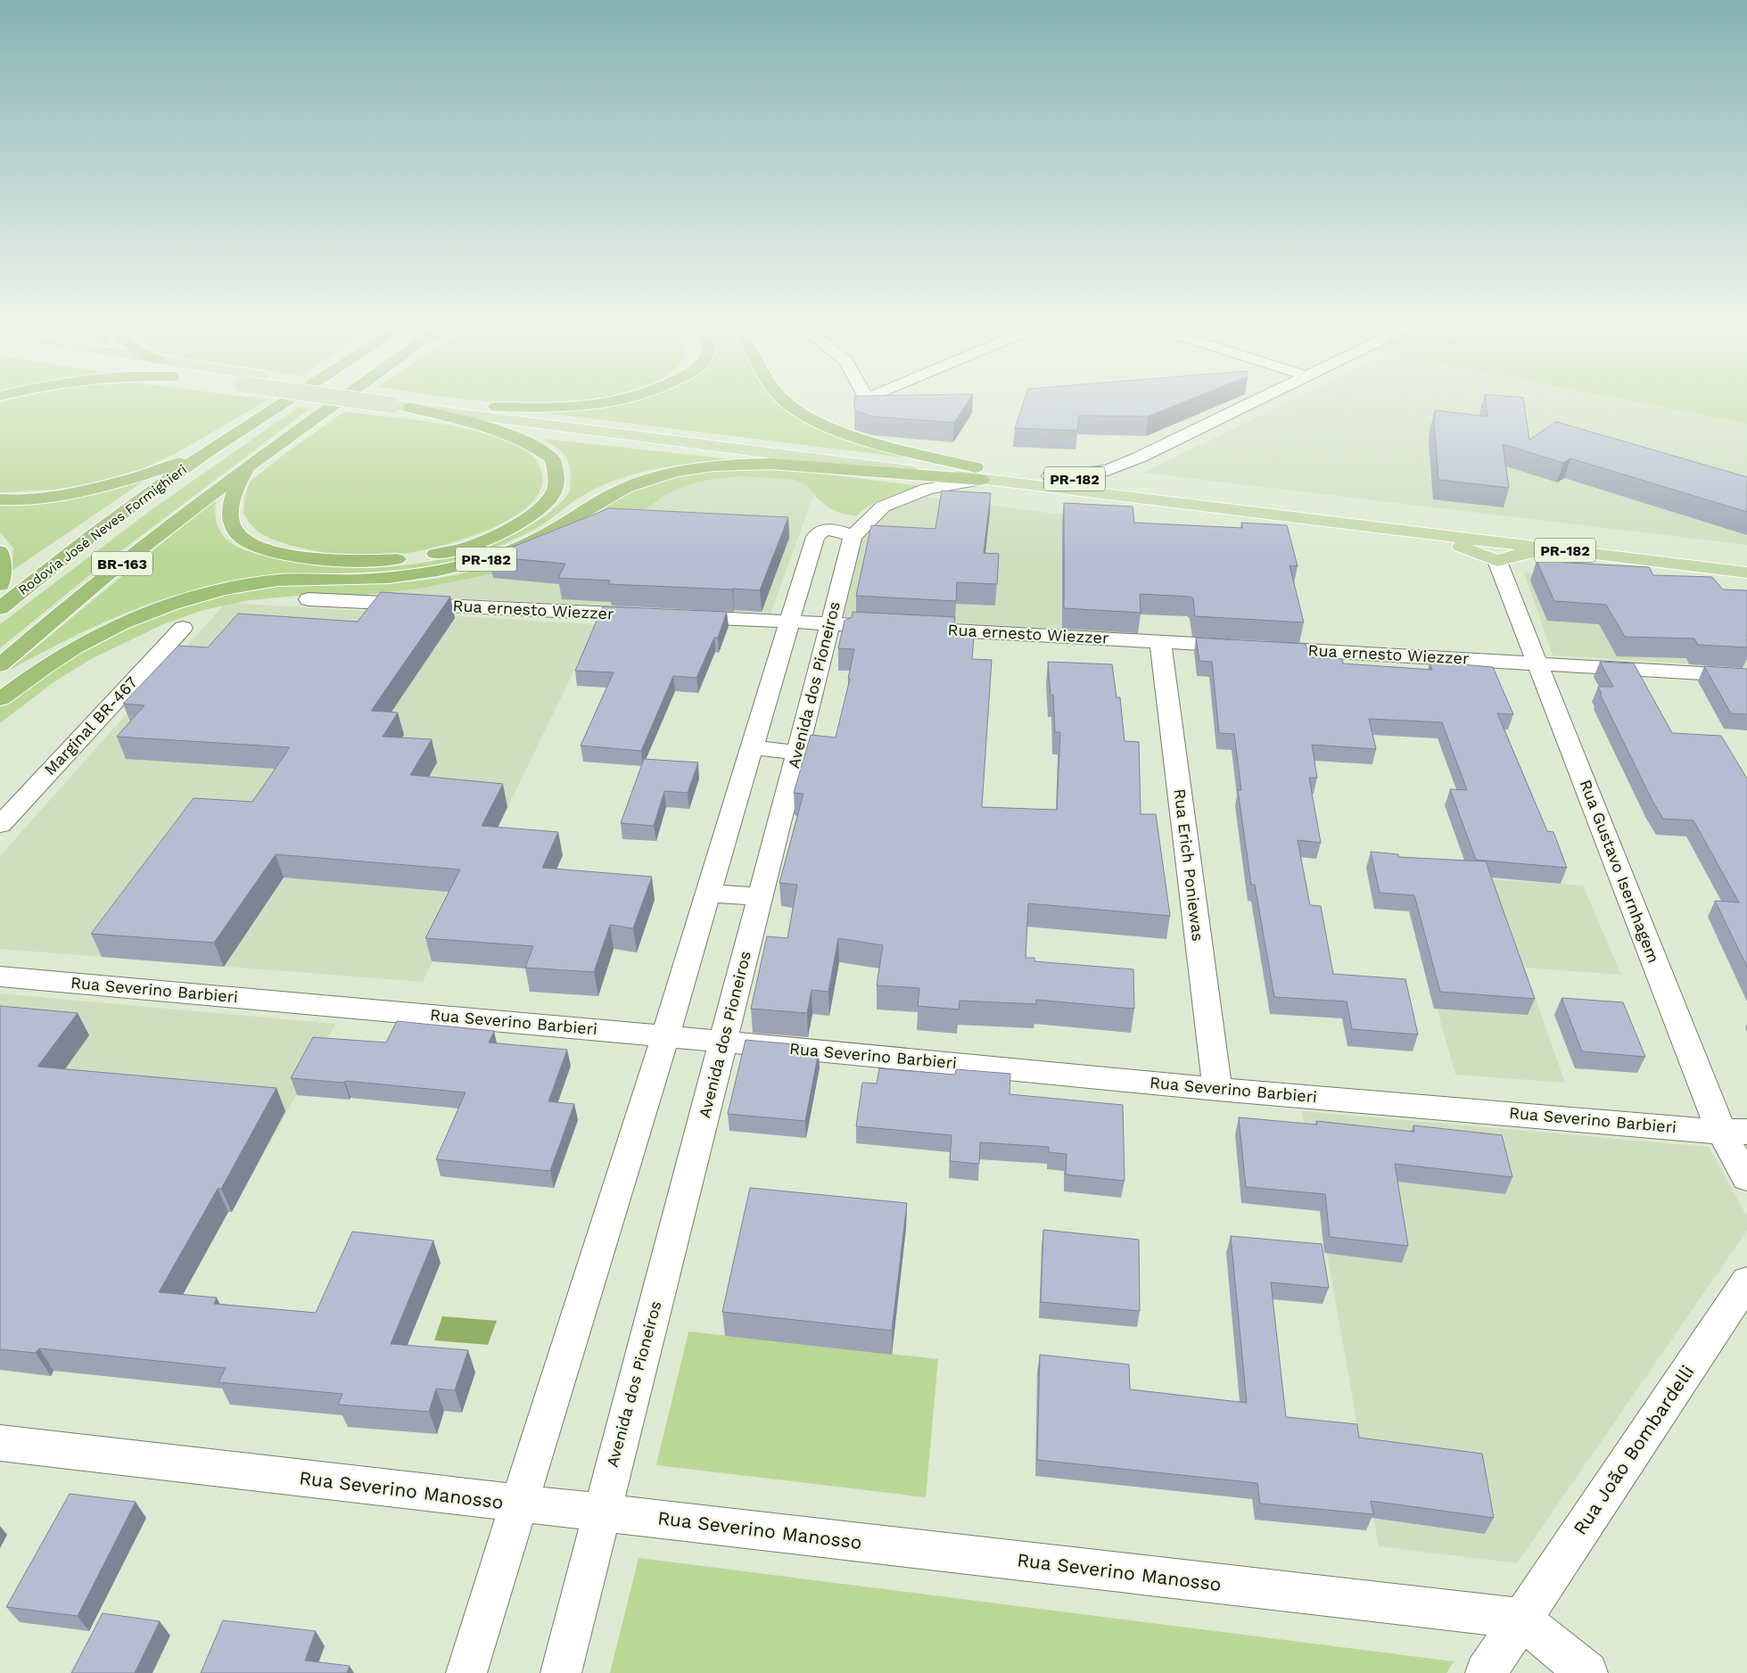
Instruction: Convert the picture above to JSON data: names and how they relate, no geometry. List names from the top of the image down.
{
  "streets": {
    "highway": ["PR-182", "Rodovia José Neves Formighieri", "BR-163"],
    "street": [
      "Rua ernesto Wiezzer",
      "Avenida dos Pioneiros",
      "Marginal BR-467",
      "Rua Erich Poniewas",
      "Rua Gustavo Isernhagem",
      "Rua Severino Barbieri",
      "Rua João Bombardelli",
      "Rua Severino Manosso"
    ]
  },
  "crossings": [
    ["Rodovia José Neves Formighieri", "BR-163"],
    ["Rua ernesto Wiezzer", "Avenida dos Pioneiros"],
    ["Rua ernesto Wiezzer", "Rua Erich Poniewas"],
    ["Rua ernesto Wiezzer", "Rua Gustavo Isernhagem"],
    ["Avenida dos Pioneiros", "Rua Severino Barbieri"],
    ["Avenida dos Pioneiros", "Rua Severino Manosso"],
    ["Rua Erich Poniewas", "Rua Severino Barbieri"],
    ["Rua Gustavo Isernhagem", "Rua Severino Barbieri"],
    ["Rua João Bombardelli", "Rua Severino Manosso"]
  ]
}
